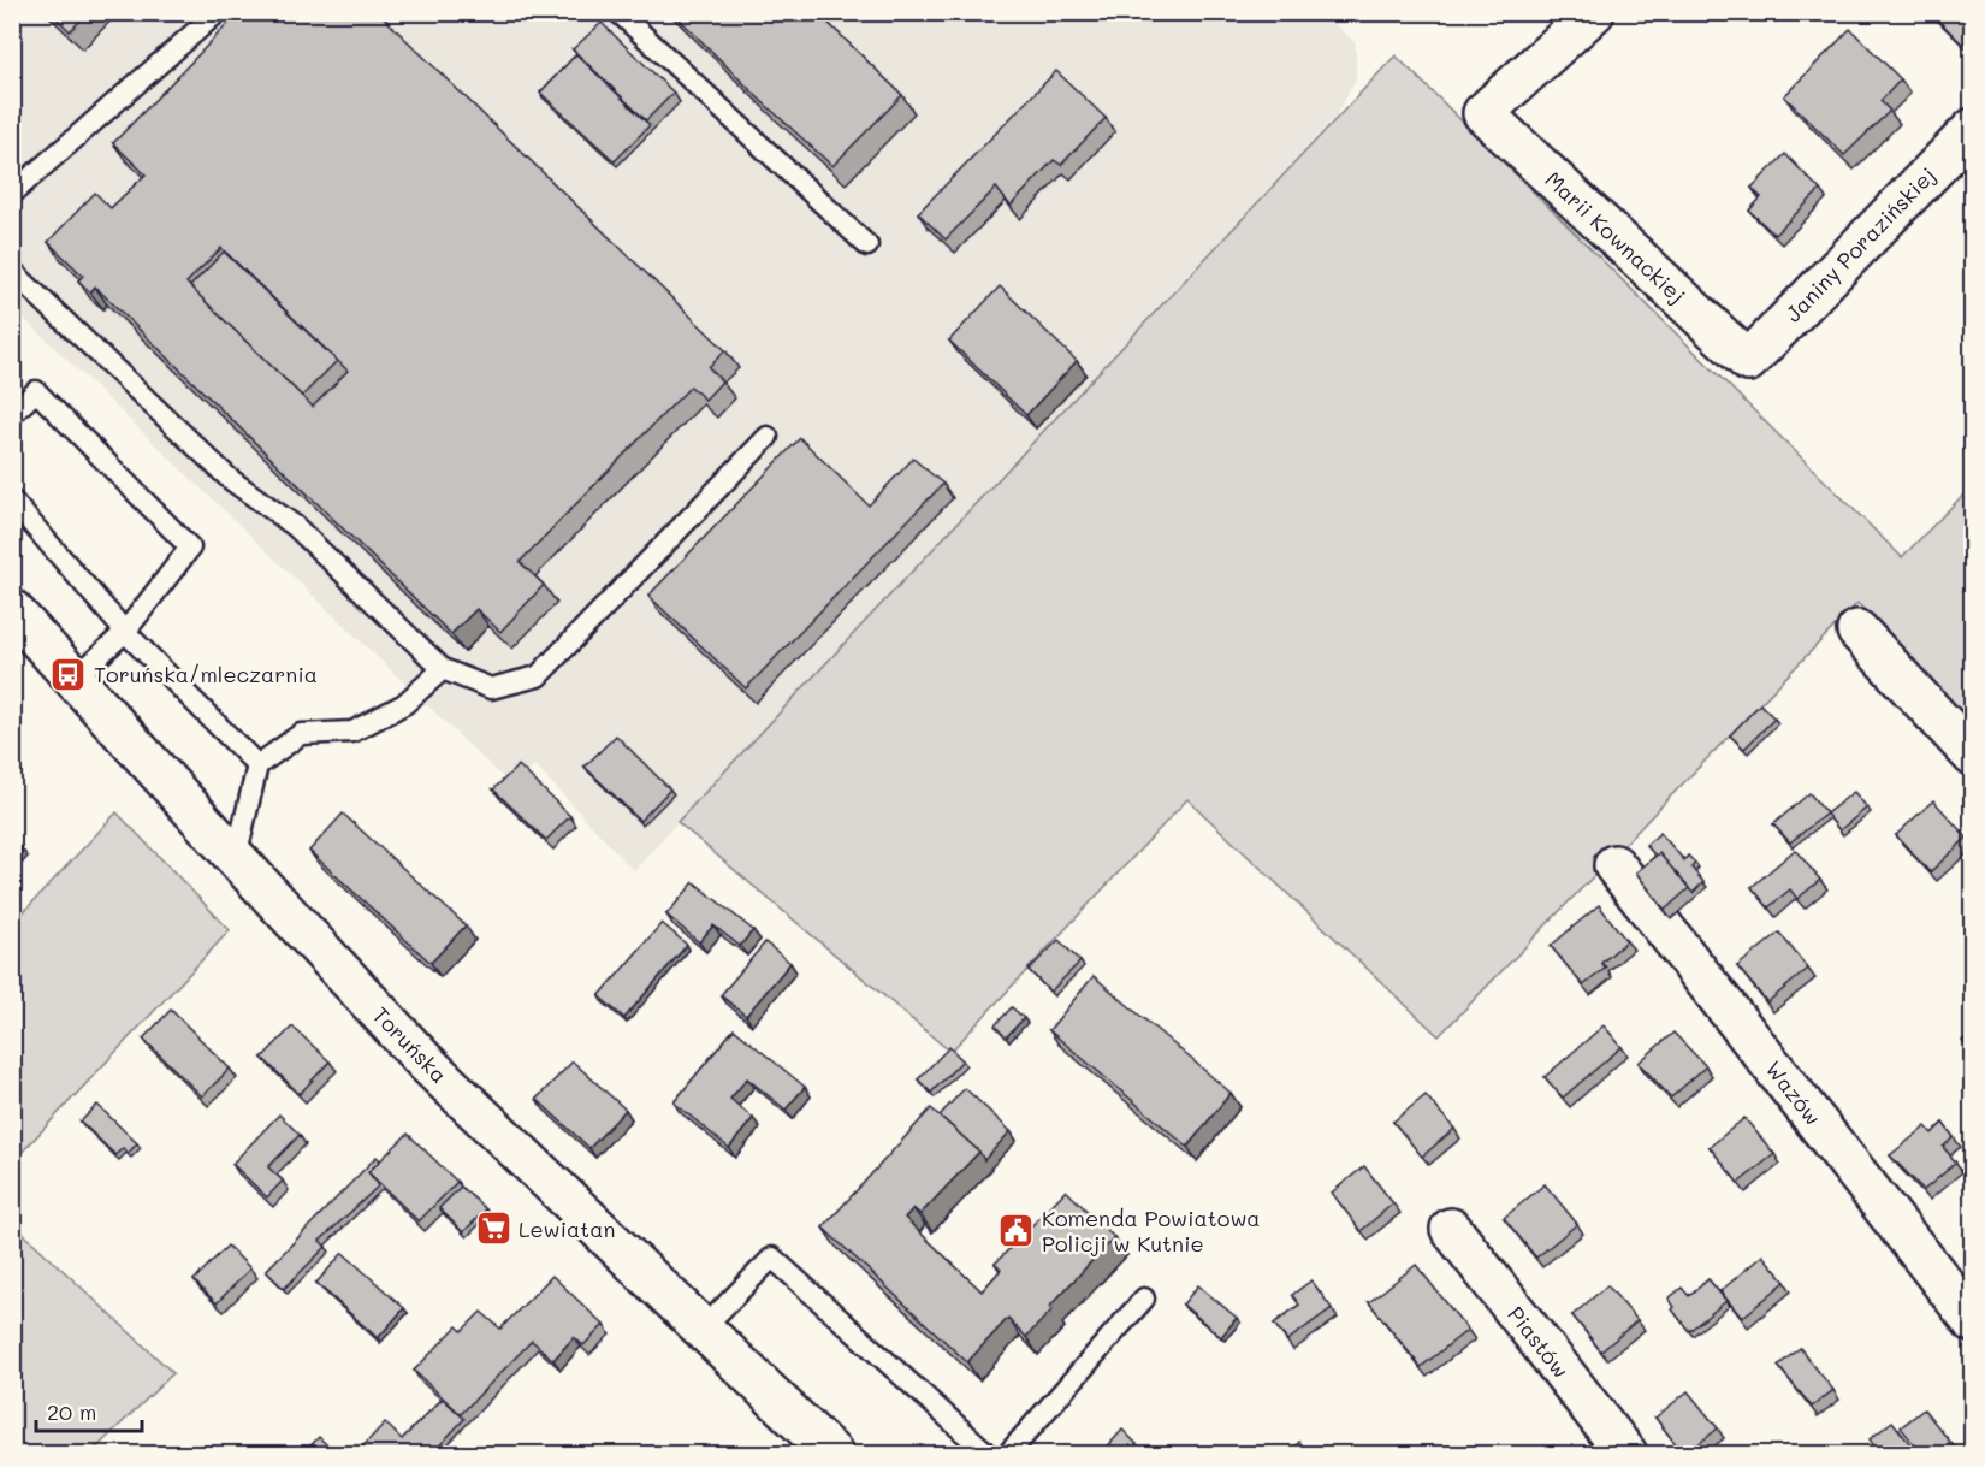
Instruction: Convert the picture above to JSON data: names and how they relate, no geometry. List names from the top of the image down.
{
  "streets": {
    "street": [
      "Marii Kownackiej",
      "Janiny Porazińskiej",
      "Toruńska",
      "Wazów",
      "Piastów"
    ]
  },
  "crossings": [
    ["Marii Kownackiej", "Janiny Porazińskiej"]
  ],
  "places": {
    "bus stop": ["Toruńska/mleczarnia"],
    "supermarket": ["Lewiatan"],
    "public building": ["Komenda Powiatowa Policji w Kutnie"]
  },
  "scale_bar": "20 m"
}
